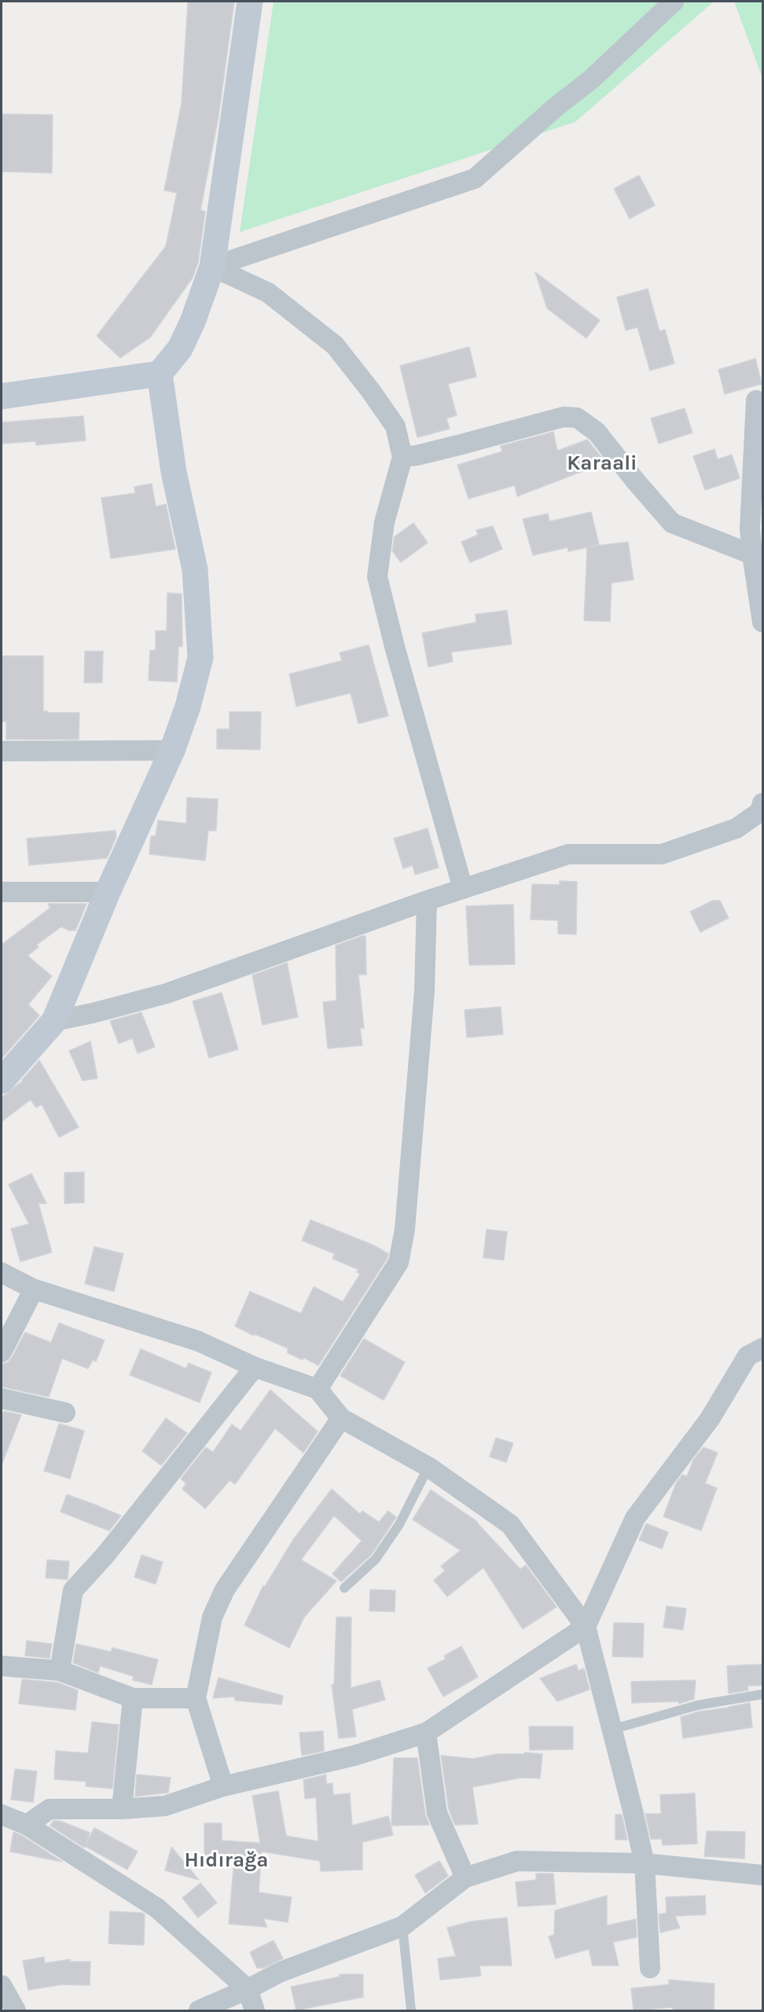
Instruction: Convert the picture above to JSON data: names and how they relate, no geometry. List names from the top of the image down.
{
  "districts": ["Karaali", "Hıdırağa"]
}
